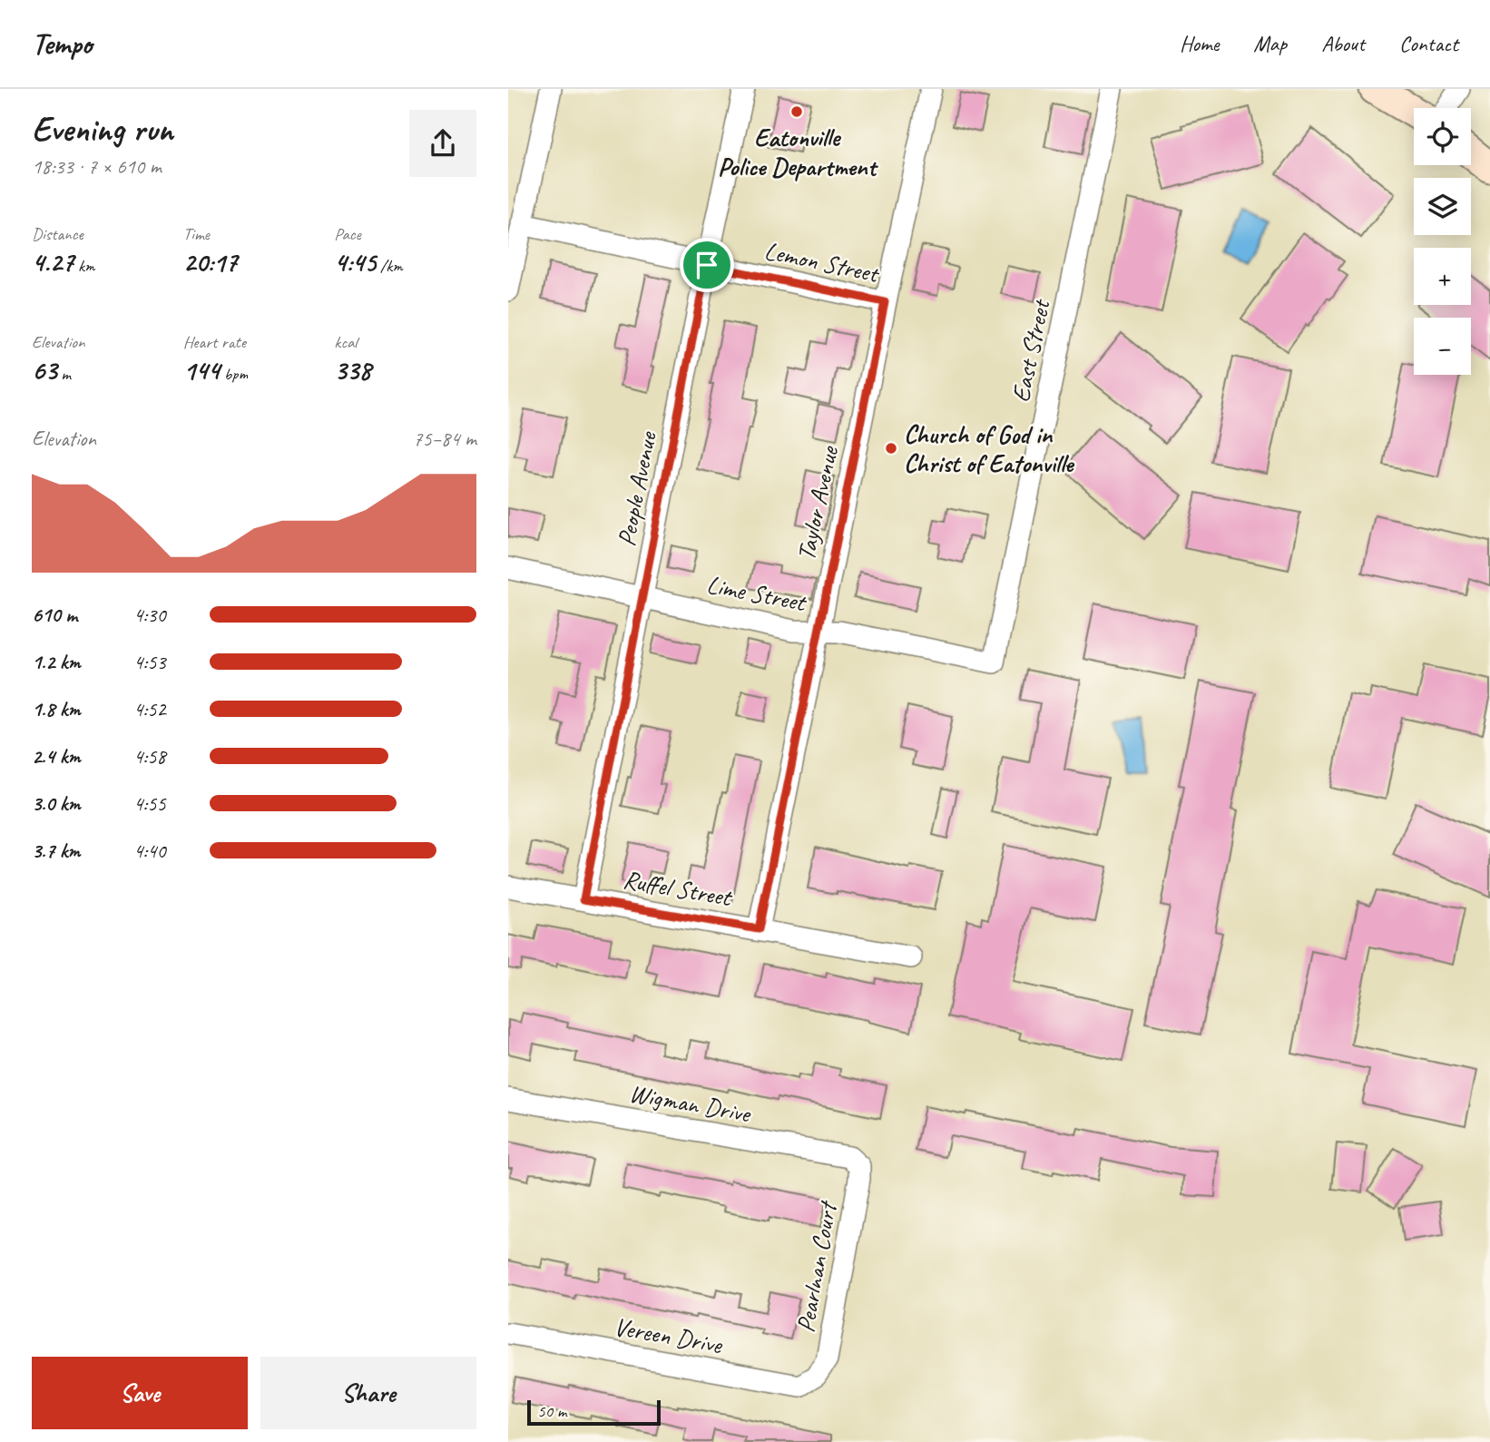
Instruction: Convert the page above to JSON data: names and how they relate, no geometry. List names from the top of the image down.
{
  "streets": {
    "street": [
      "Lemon Street",
      "East Street",
      "People Avenue",
      "Taylor Avenue",
      "Lime Street",
      "Ruffel Street",
      "Wigman Drive",
      "Pearlnan Court",
      "Vereen Drive"
    ]
  },
  "crossings": [
    ["Lemon Street", "People Avenue"],
    ["Lemon Street", "Taylor Avenue"],
    ["East Street", "Lime Street"],
    ["People Avenue", "Lime Street"],
    ["People Avenue", "Ruffel Street"],
    ["Taylor Avenue", "Lime Street"],
    ["Taylor Avenue", "Ruffel Street"],
    ["Wigman Drive", "Pearlnan Court"],
    ["Pearlnan Court", "Vereen Drive"]
  ],
  "places": ["Eatonville Police Department", "Church of God in Christ of Eatonville"],
  "scale_bar": "50 m",
  "page": {
    "header": "Tempo",
    "nav": [
      "Home",
      "Map",
      "About",
      "Contact"
    ],
    "heading": ["Evening run", "18:33 · 7 × 610 m"],
    "map_buttons": ["+", "−"],
    "stats": [
      ["Distance", "4.27 km"],
      ["Time", "20:17"],
      ["Pace", "4:45 /km"],
      ["Elevation", "63 m"],
      ["Heart rate", "144 bpm"],
      ["kcal", "338"]
    ],
    "chart": ["Elevation", "75–84 m"],
    "list": [
      {
        "name": "610 m",
        "note": "4:30"
      },
      {
        "name": "1.2 km",
        "note": "4:53"
      },
      {
        "name": "1.8 km",
        "note": "4:52"
      },
      {
        "name": "2.4 km",
        "note": "4:58"
      },
      {
        "name": "3.0 km",
        "note": "4:55"
      },
      {
        "name": "3.7 km",
        "note": "4:40"
      }
    ],
    "buttons": ["Save", "Share"],
    "scale": "50 m"
  }
}
